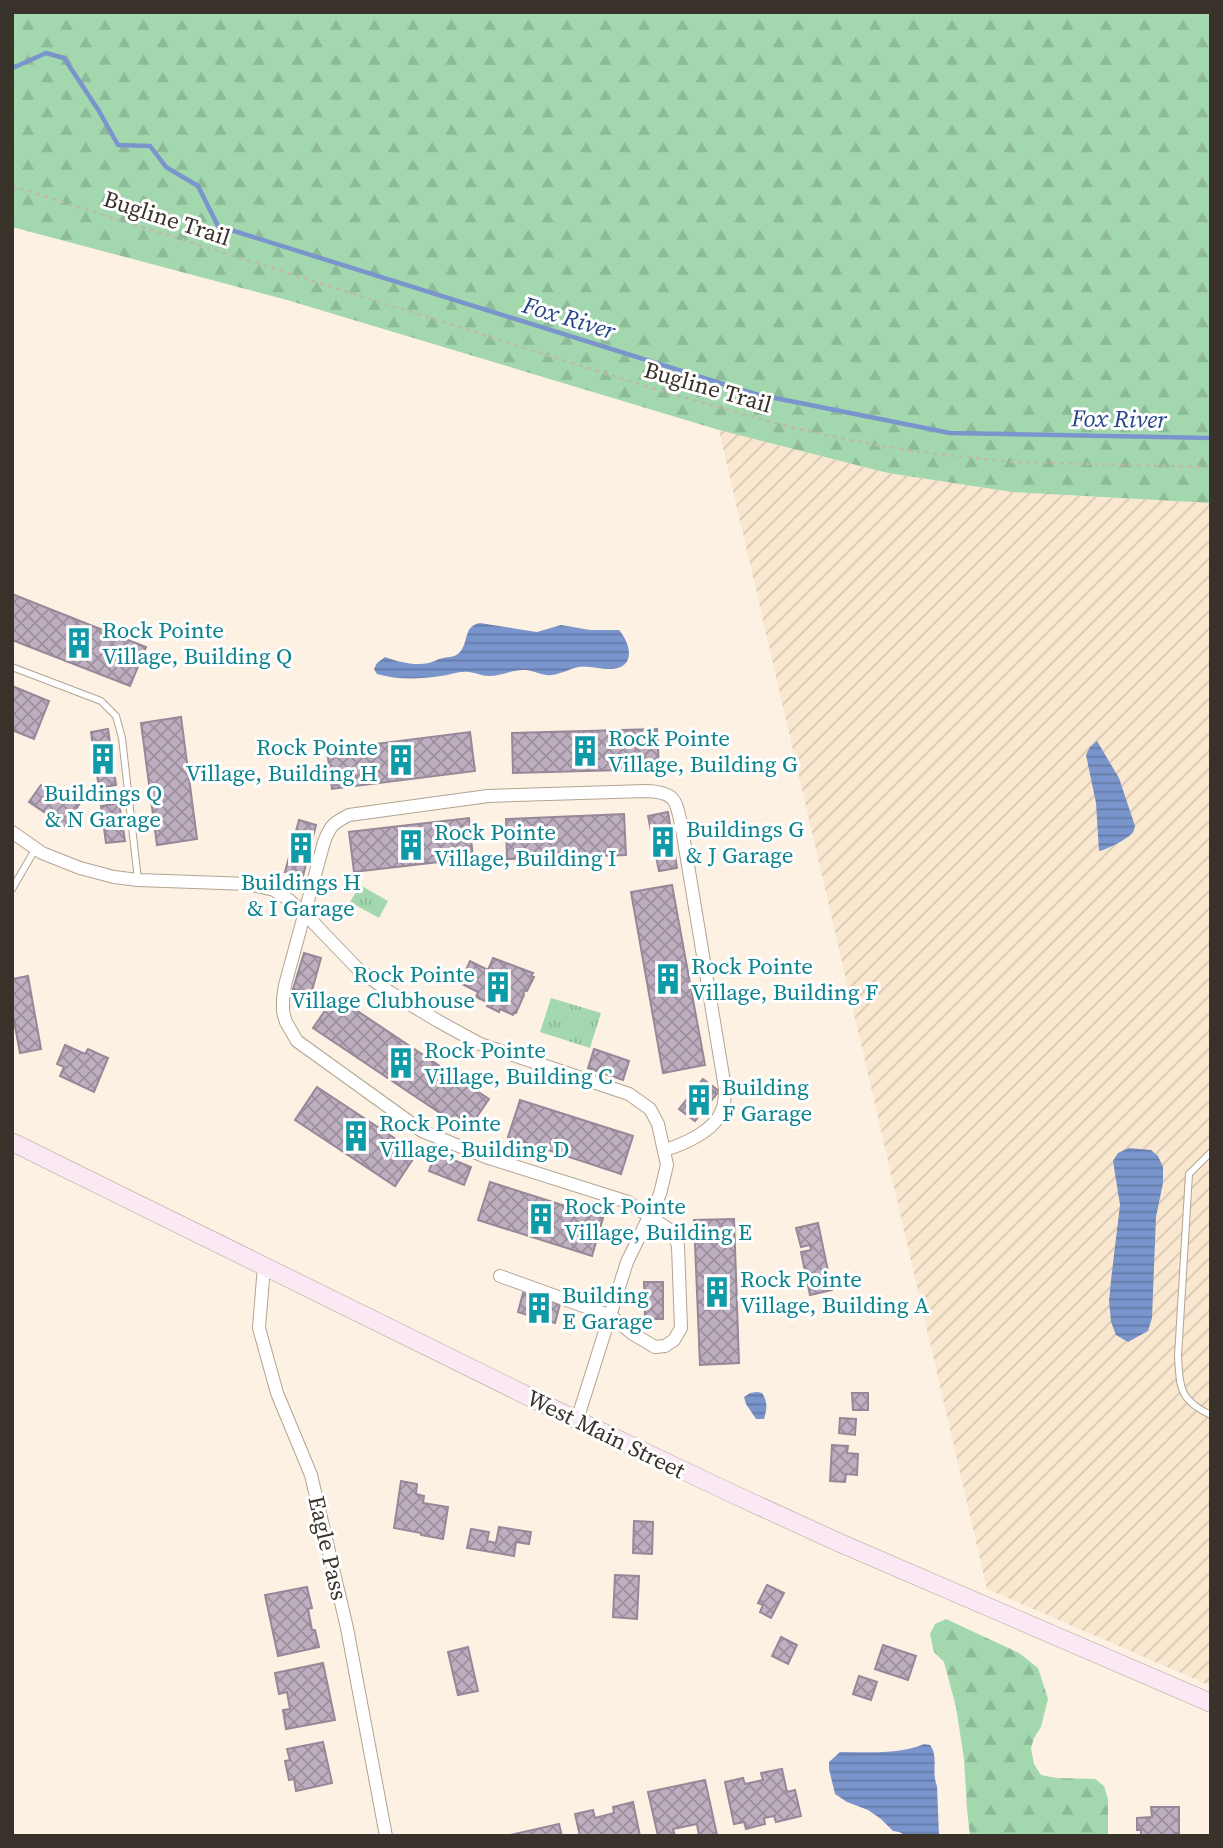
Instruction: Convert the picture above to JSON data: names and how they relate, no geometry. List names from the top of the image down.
{
  "streets": {
    "main road": ["West Main Street"],
    "street": ["Eagle Pass"],
    "path": ["Bugline Trail"]
  },
  "crossings": [
    ["West Main Street", "Eagle Pass"]
  ],
  "water": ["Fox River"],
  "places": {
    "building": [
      "Rock Pointe Village, Building Q",
      "Rock Pointe Village, Building G",
      "Buildings Q & N Garage",
      "Rock Pointe Village, Building H",
      "Buildings G & J Garage",
      "Rock Pointe Village, Building I",
      "Buildings H & I Garage",
      "Rock Pointe Village, Building F",
      "Rock Pointe Village Clubhouse",
      "Rock Pointe Village, Building C",
      "Building F Garage",
      "Rock Pointe Village, Building D",
      "Rock Pointe Village, Building E",
      "Rock Pointe Village, Building A",
      "Building E Garage"
    ]
  }
}
